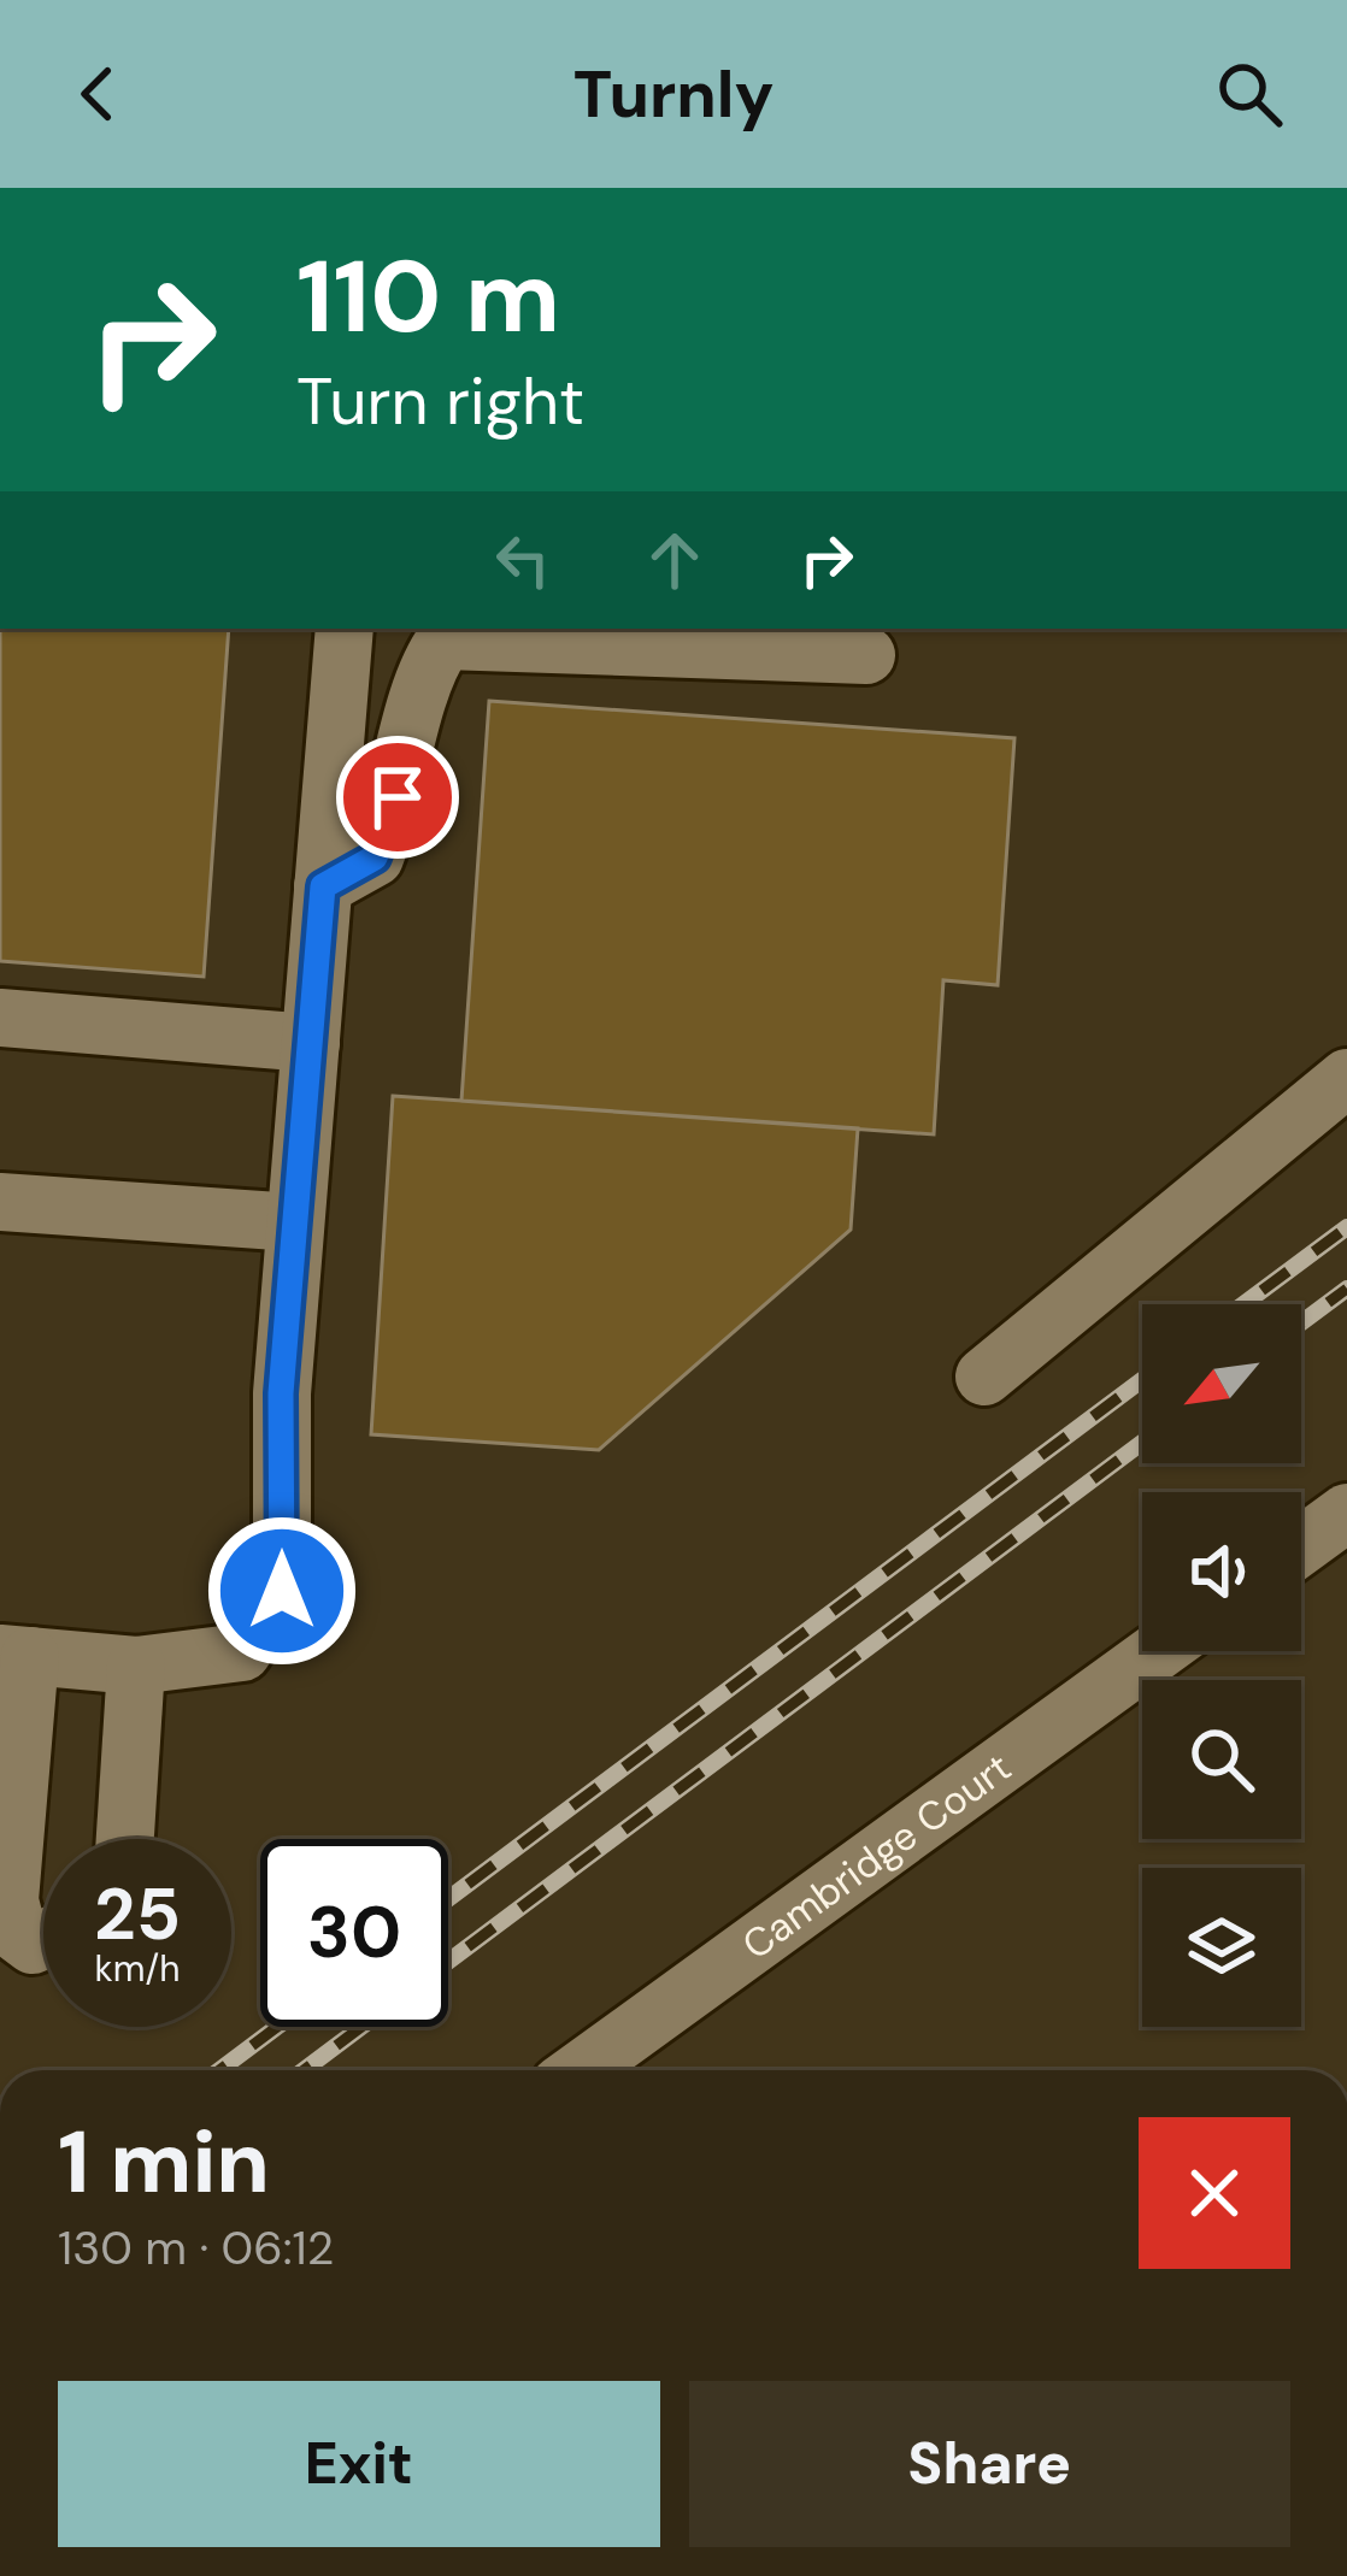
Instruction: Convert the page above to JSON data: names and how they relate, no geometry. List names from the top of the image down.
{
  "streets": {
    "street": ["Cambridge Court"]
  },
  "north": "bottom left",
  "page": {
    "header": "Turnly",
    "turn": ["110 m", "Turn right"],
    "speed": "25 km/h",
    "limit": "30",
    "heading": ["1 min", "130 m · 06:12"],
    "buttons": ["Exit", "Share"]
  }
}
